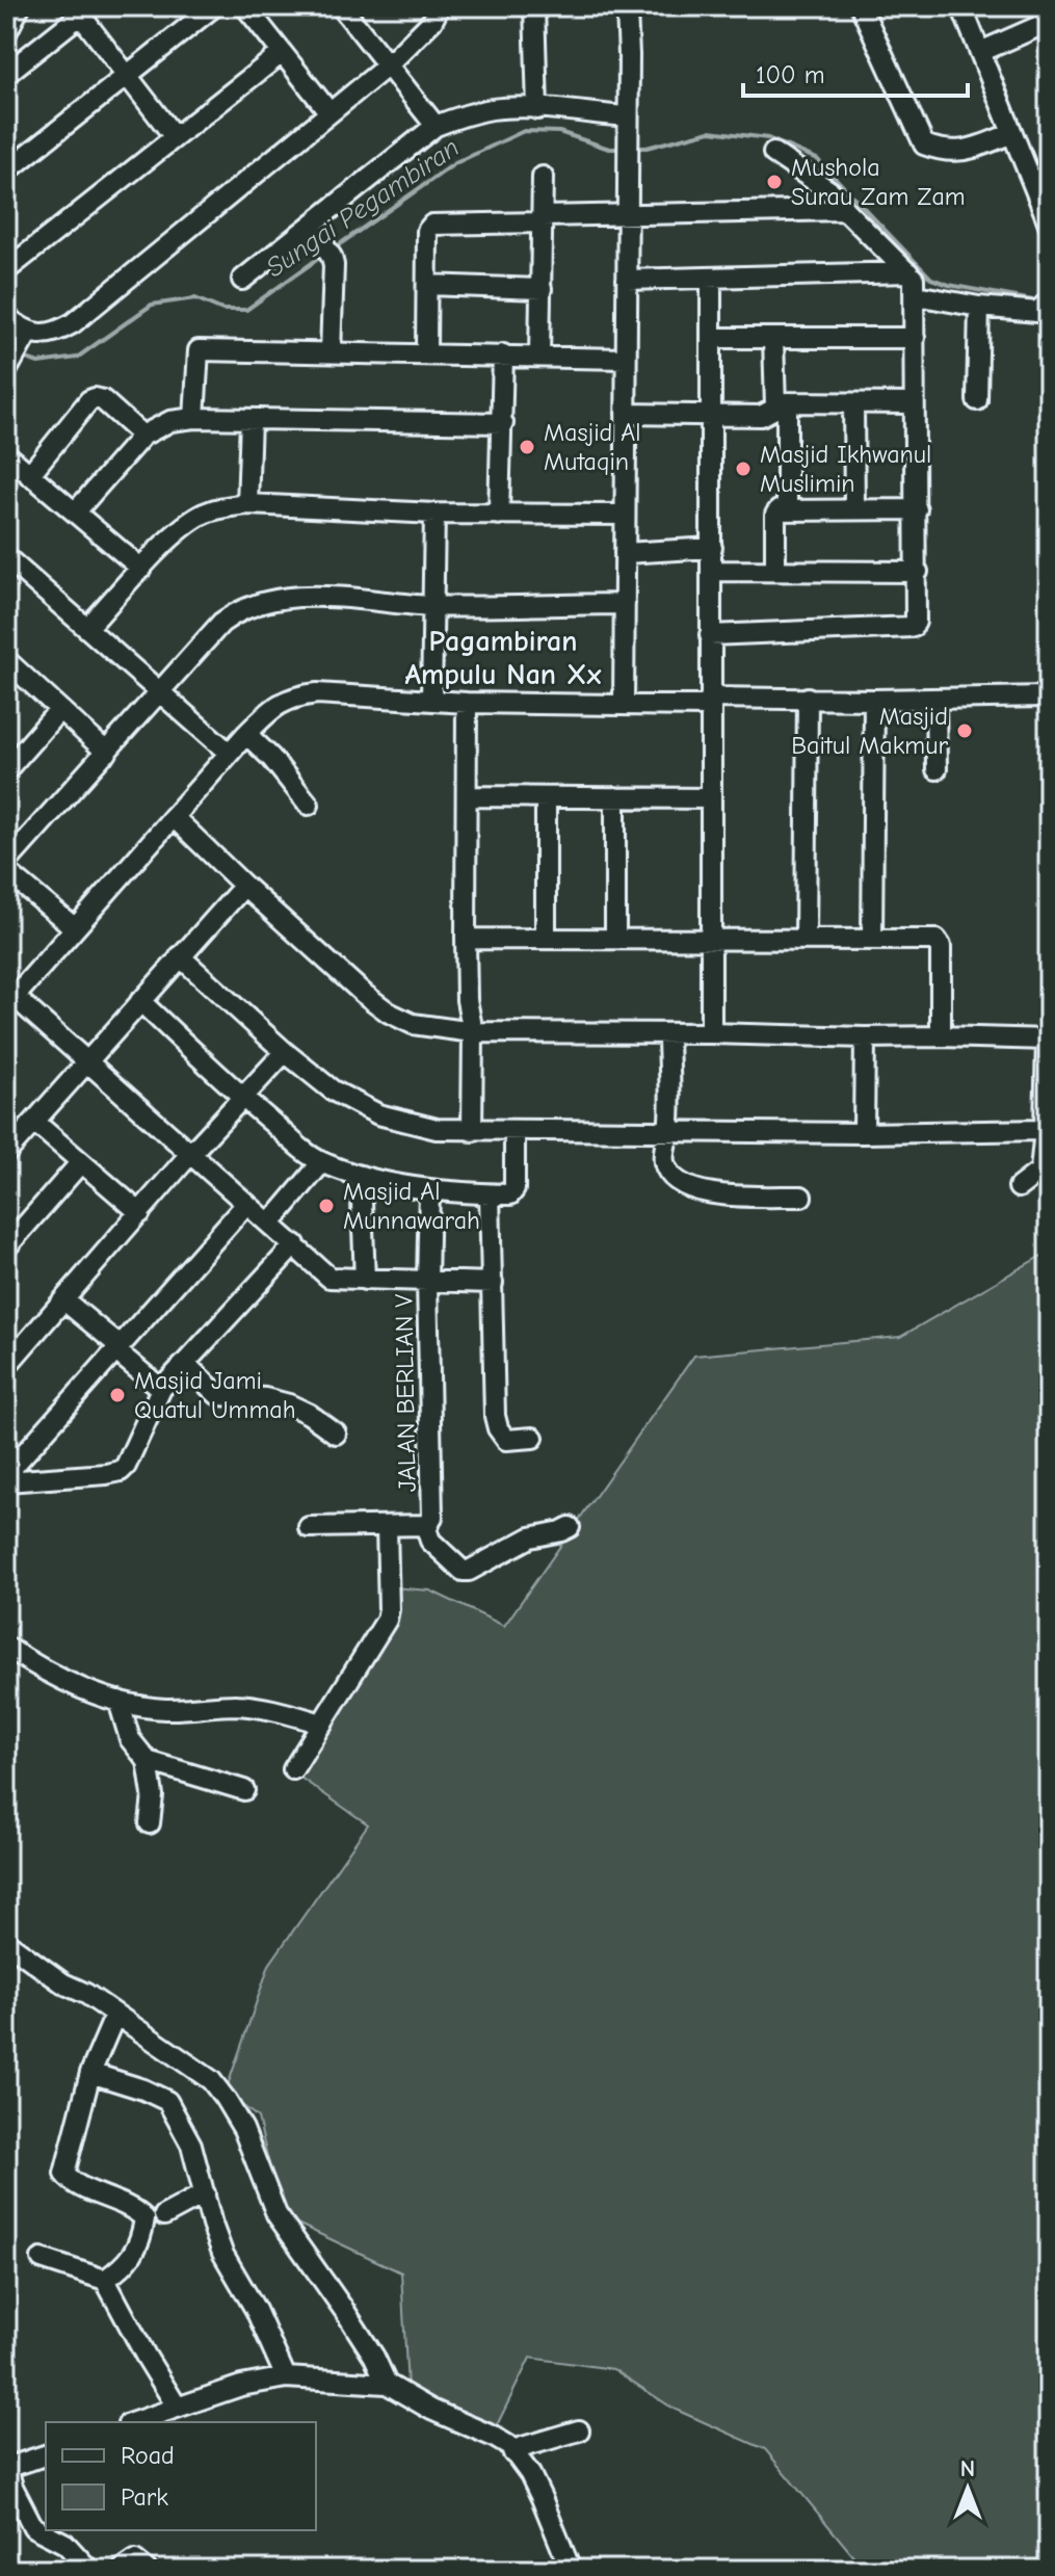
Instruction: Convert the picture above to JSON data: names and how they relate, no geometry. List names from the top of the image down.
{
  "streets": {
    "street": ["JALAN BERLIAN V"]
  },
  "districts": ["Pagambiran Ampulu Nan Xx"],
  "water": ["Sungai Pegambiran"],
  "places": [
    "Mushola Surau Zam Zam",
    "Masjid Al Mutaqin",
    "Masjid Ikhwanul Muslimin",
    "Masjid Baitul Makmur",
    "Masjid Al Munnawarah",
    "Masjid Jami Quatul Ummah"
  ],
  "legend": ["Road", "Park"],
  "scale_bar": "100 m",
  "north": "top"
}
